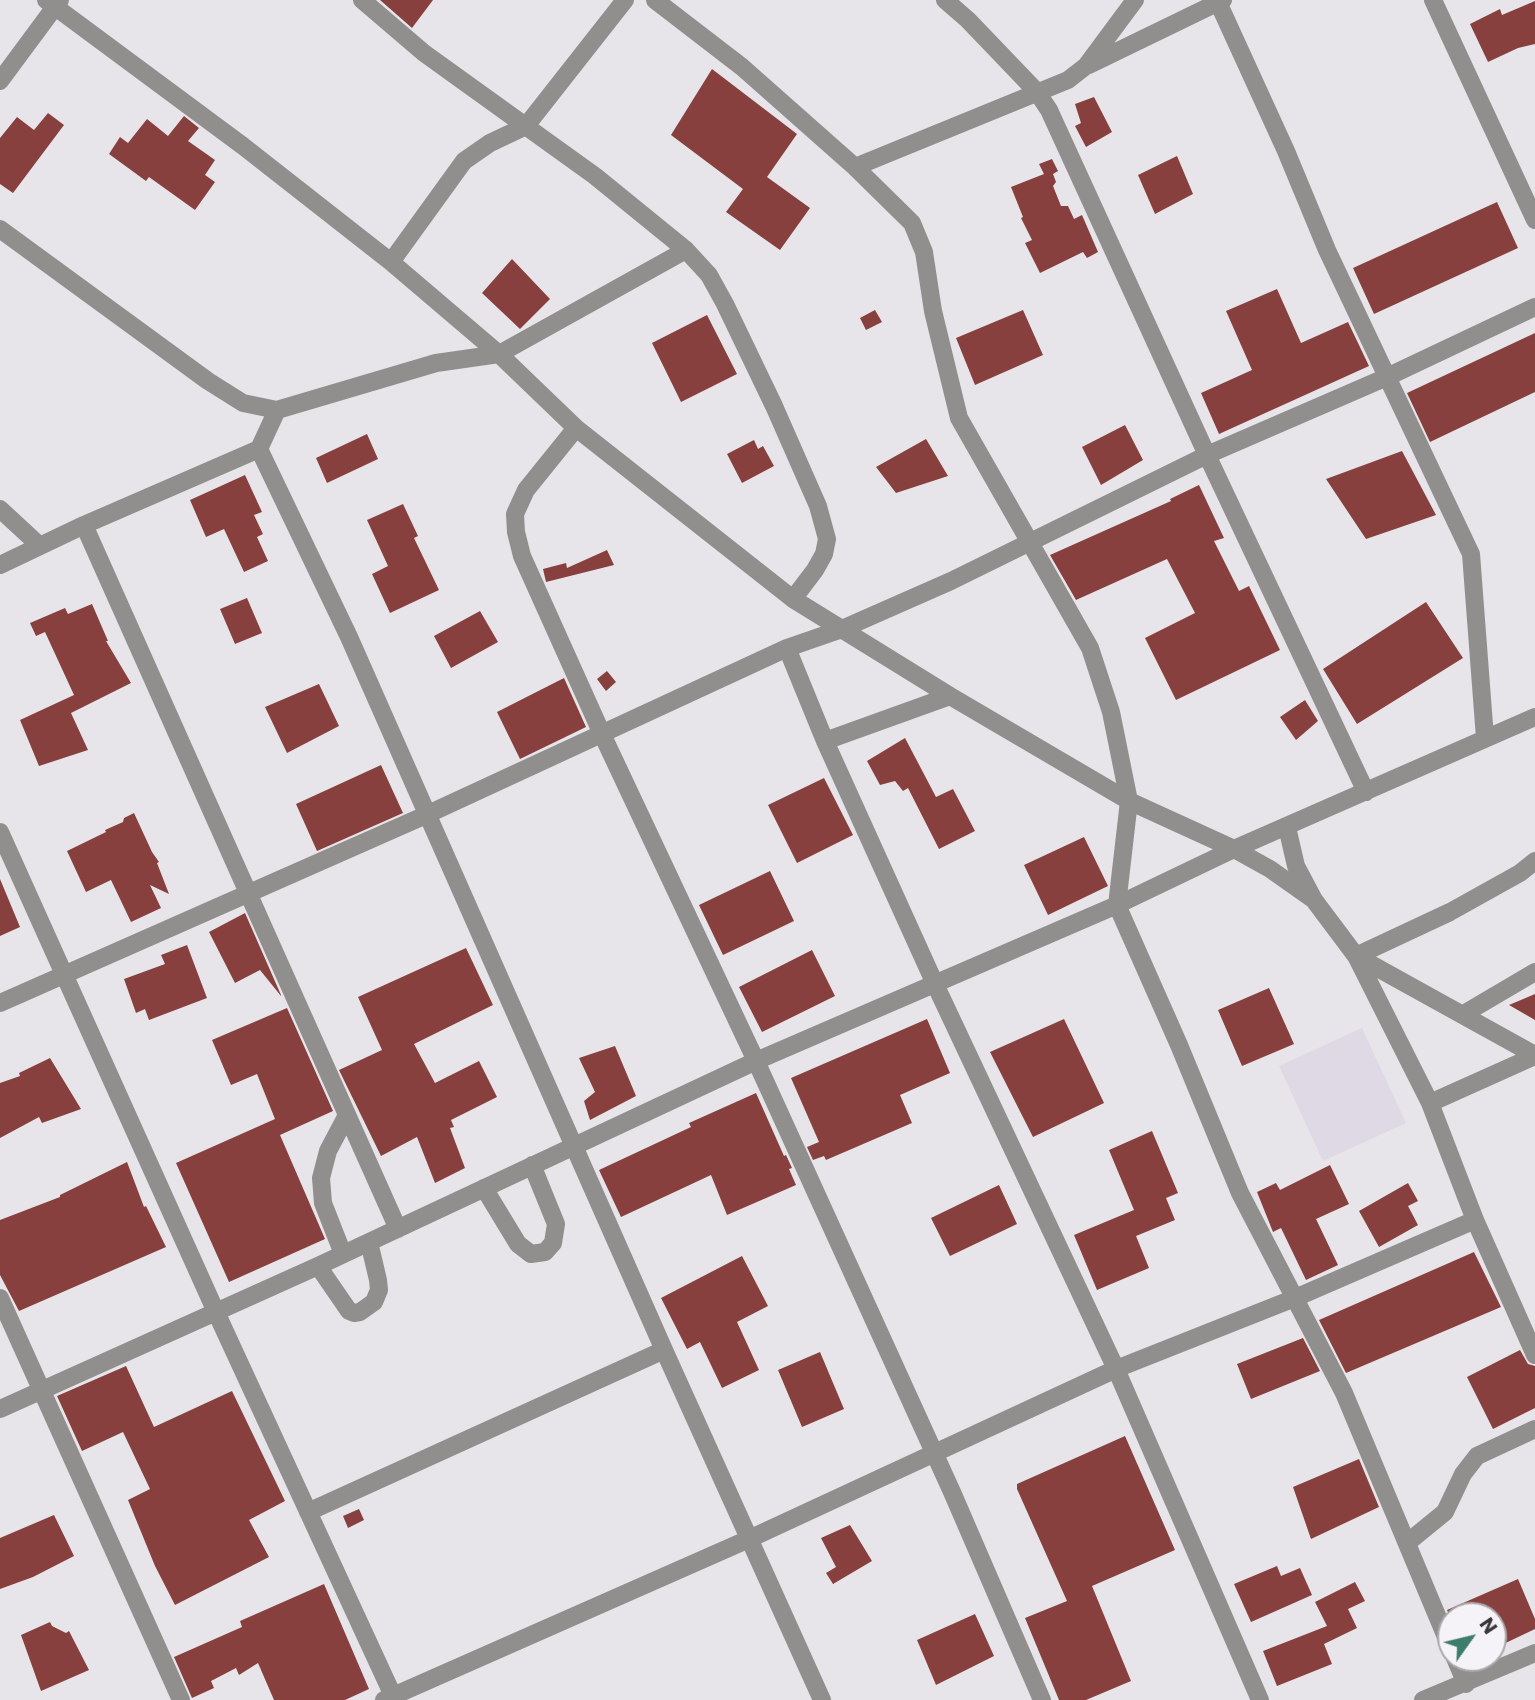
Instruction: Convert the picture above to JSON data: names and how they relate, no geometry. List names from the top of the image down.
{
  "north": "top right"
}
